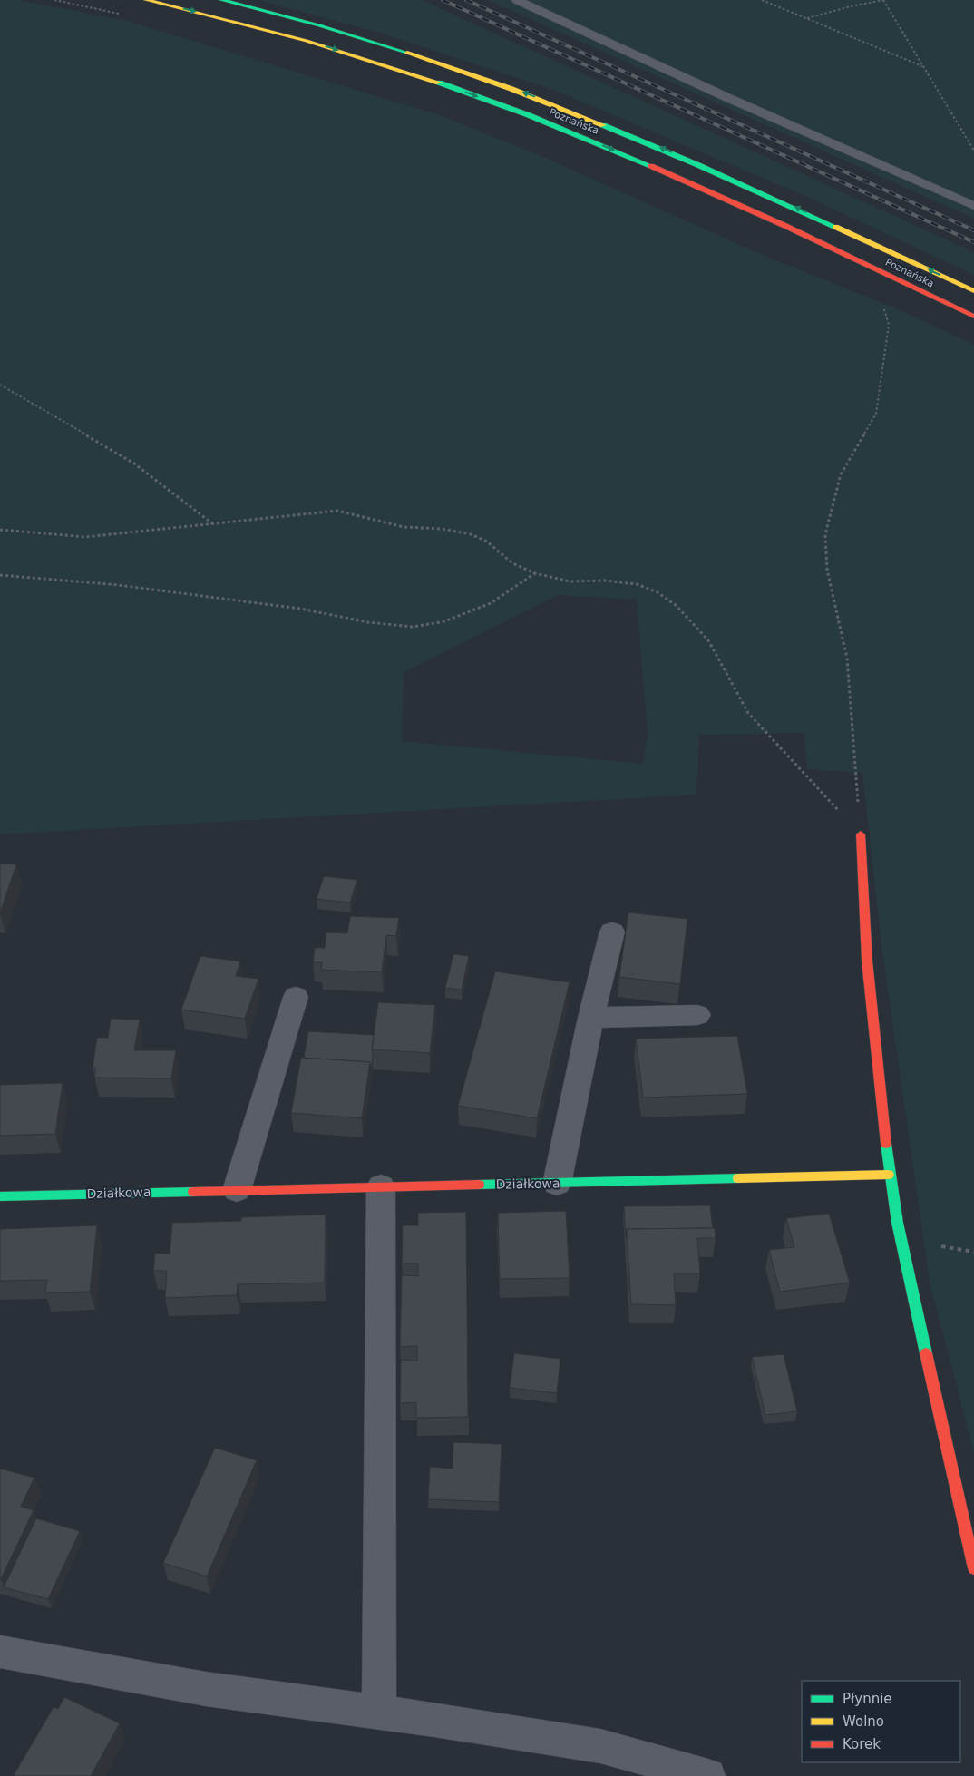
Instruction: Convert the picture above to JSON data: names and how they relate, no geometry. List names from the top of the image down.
{
  "streets": {
    "main road": ["Poznańska", "Działkowa"]
  },
  "legend": ["Płynnie", "Wolno", "Korek"]
}
